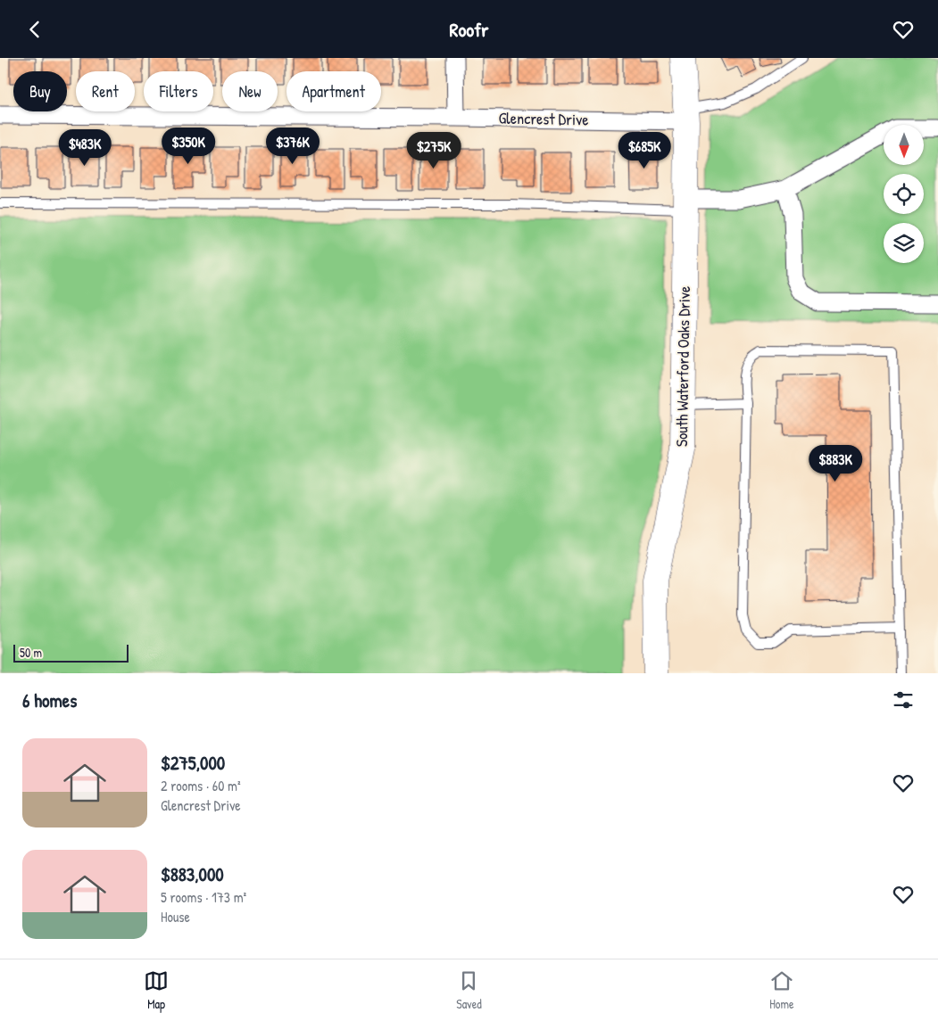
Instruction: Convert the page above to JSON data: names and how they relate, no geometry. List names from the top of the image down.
{
  "streets": {
    "street": ["Glencrest Drive", "South Waterford Oaks Drive"]
  },
  "crossings": [
    ["Glencrest Drive", "South Waterford Oaks Drive"]
  ],
  "scale_bar": "50 m",
  "north": "bottom",
  "page": {
    "header": "Roofr",
    "chip": [
      "Buy",
      "Rent",
      "Filters",
      "New",
      "Apartment"
    ],
    "price": [
      "$350K",
      "$376K",
      "$483K",
      "$275K",
      "$685K",
      "$883K"
    ],
    "scale": "50 m",
    "heading": "6 homes",
    "list": [
      {
        "name": "$275,000",
        "note": "2 rooms · 60 m² · Glencrest Drive"
      },
      {
        "name": "$883,000",
        "note": "5 rooms · 173 m² · House"
      }
    ],
    "tabs": ["Map", "Saved", "Home"]
  }
}
